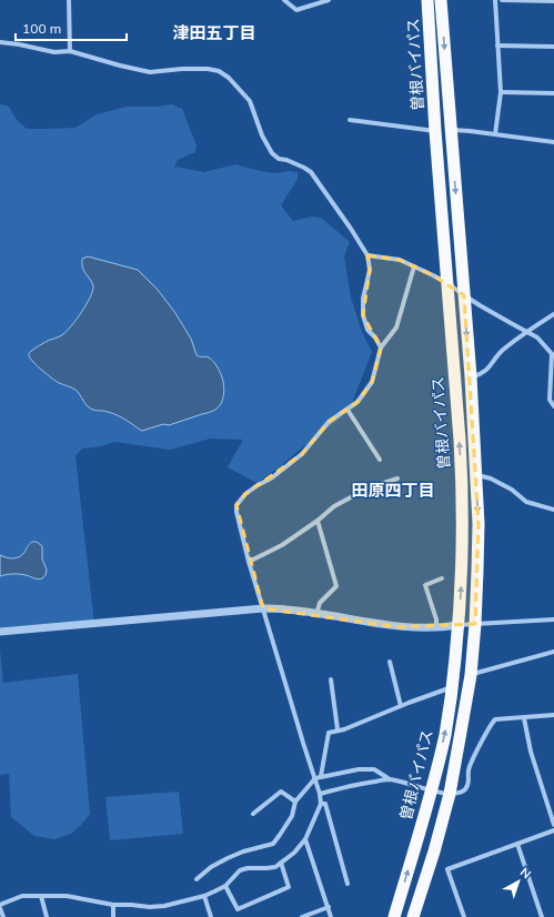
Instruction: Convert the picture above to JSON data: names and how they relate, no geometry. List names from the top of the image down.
{
  "streets": {
    "highway": ["曽根バイパス"]
  },
  "districts": ["津田五丁目", "田原四丁目"],
  "scale_bar": "100 m",
  "north": "top right"
}
